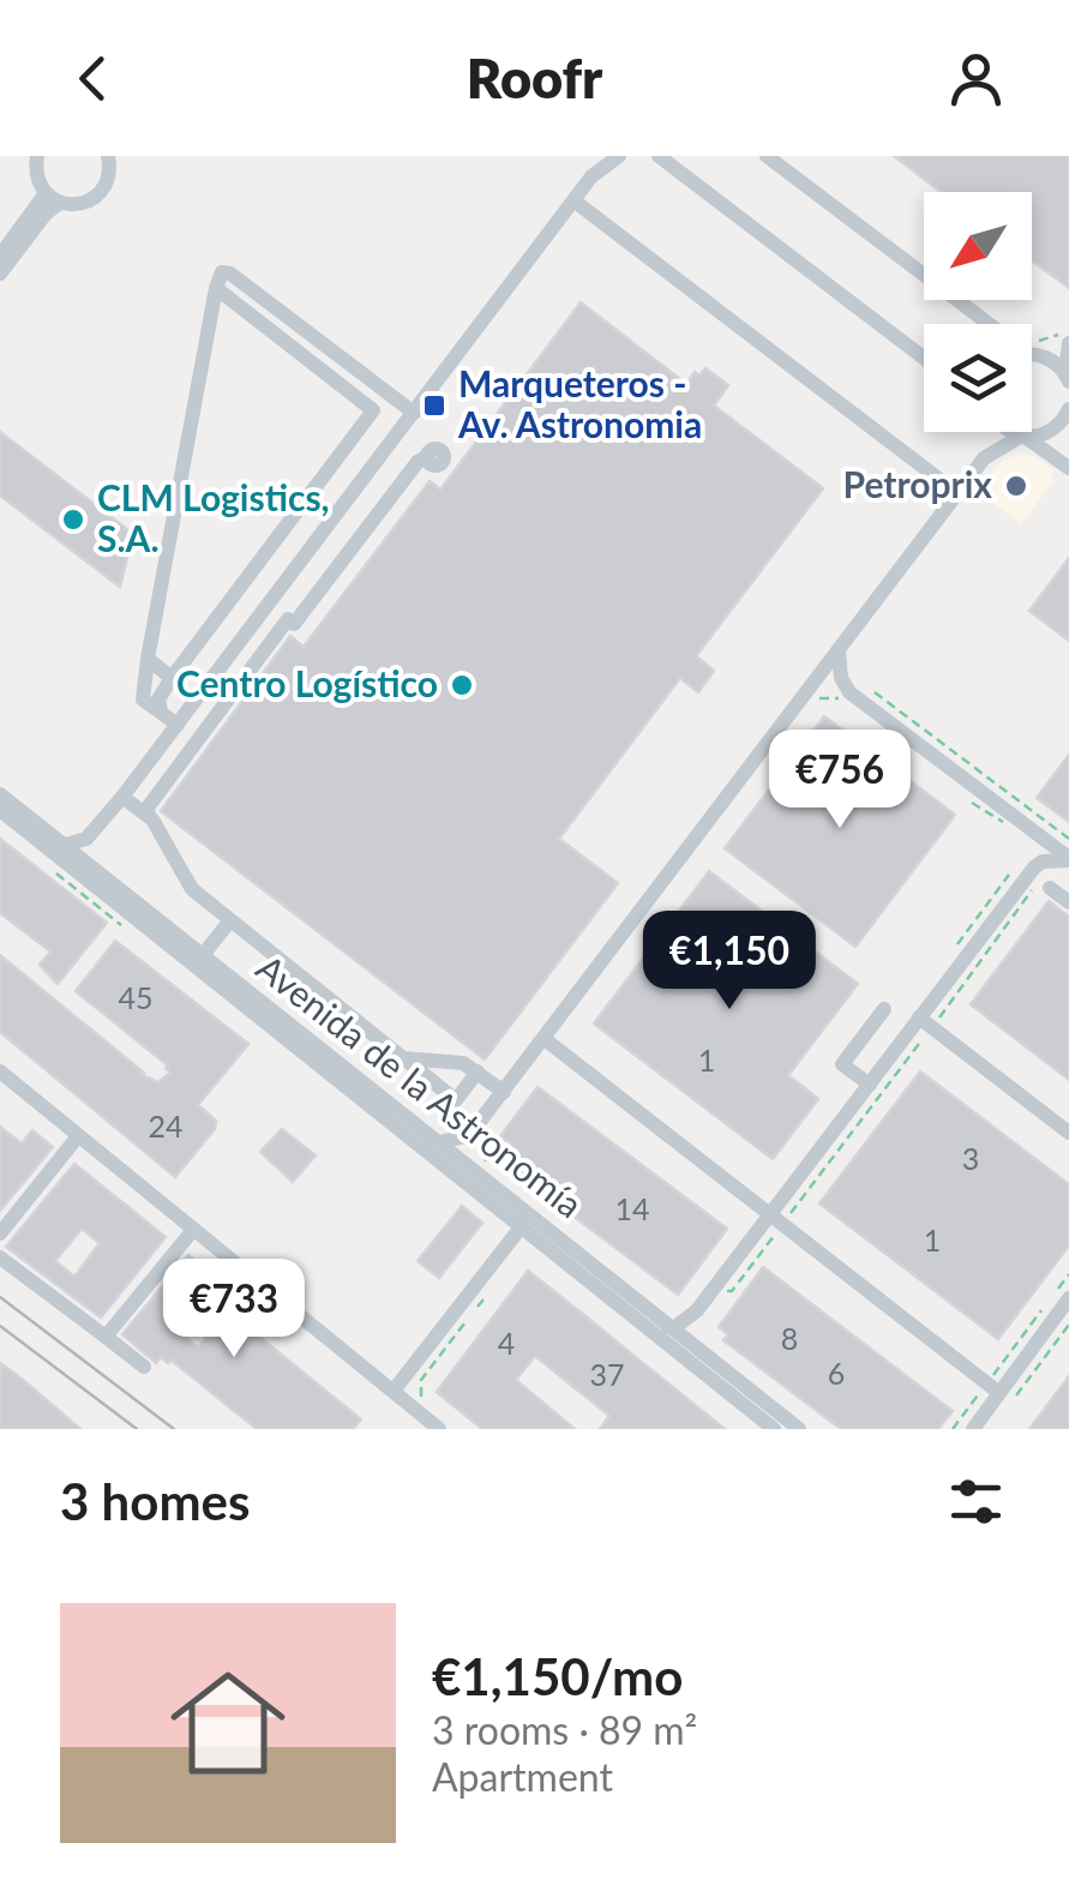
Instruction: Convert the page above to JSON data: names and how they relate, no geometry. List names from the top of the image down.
{
  "streets": {
    "street": ["Avenida de la Astronomía"]
  },
  "places": {
    "transit": ["Marqueteros - Av. Astronomia"],
    "other": ["Petroprix", "CLM Logistics, S.A.", "Centro Logístico"]
  },
  "house_numbers": [
    "45",
    "1",
    "24",
    "3",
    "14",
    "1",
    "8",
    "4",
    "6",
    "37"
  ],
  "north": "bottom left",
  "page": {
    "header": "Roofr",
    "price": ["€756", "€1,150", "€733"],
    "heading": "3 homes",
    "list": [
      {
        "name": "€1,150/mo",
        "note": "3 rooms · 89 m² · Apartment"
      }
    ]
  }
}
